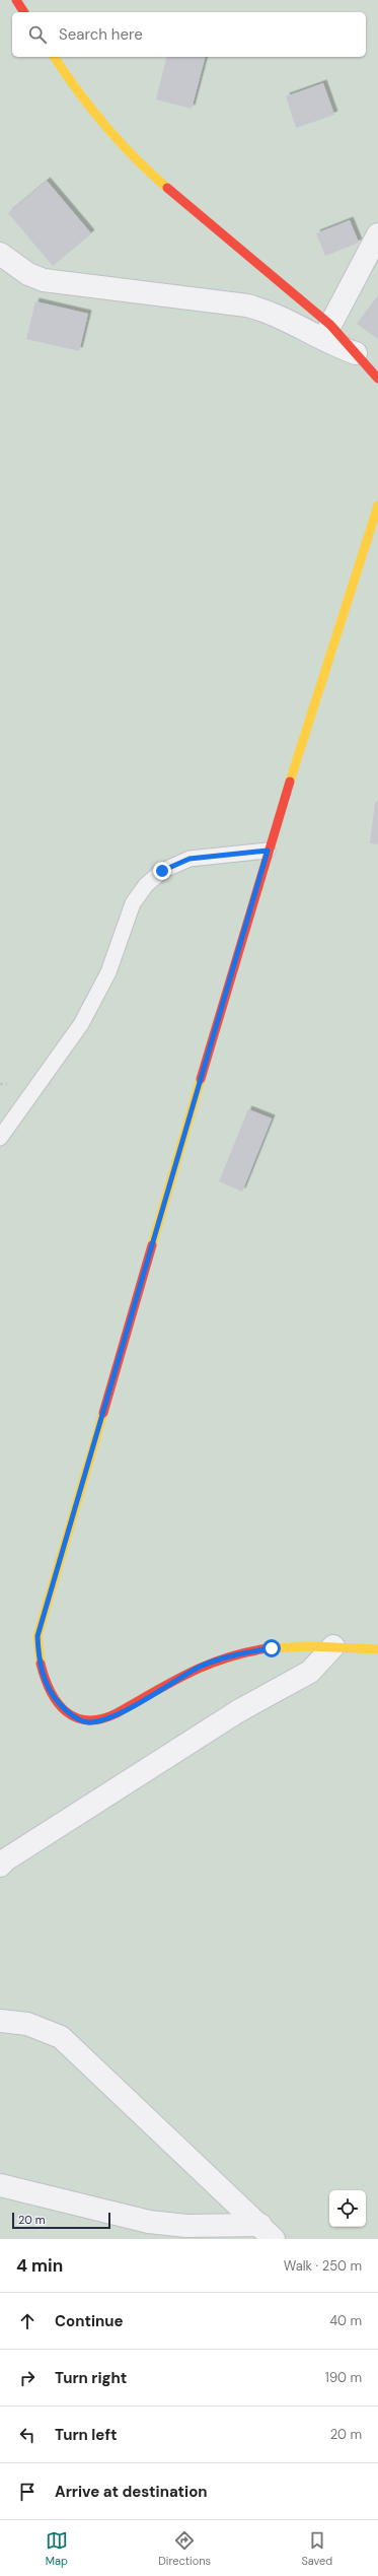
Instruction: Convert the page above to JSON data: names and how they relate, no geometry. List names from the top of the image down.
{
  "scale_bar": "20 m",
  "page": {
    "search": "Search here",
    "scale": "20 m",
    "heading": ["4 min", "Walk · 250 m"],
    "list": [
      ["Continue", "40 m"],
      ["Turn right", "190 m"],
      ["Turn left", "20 m"],
      "Arrive at destination"
    ],
    "nav": ["Map", "Directions", "Saved"]
  }
}
